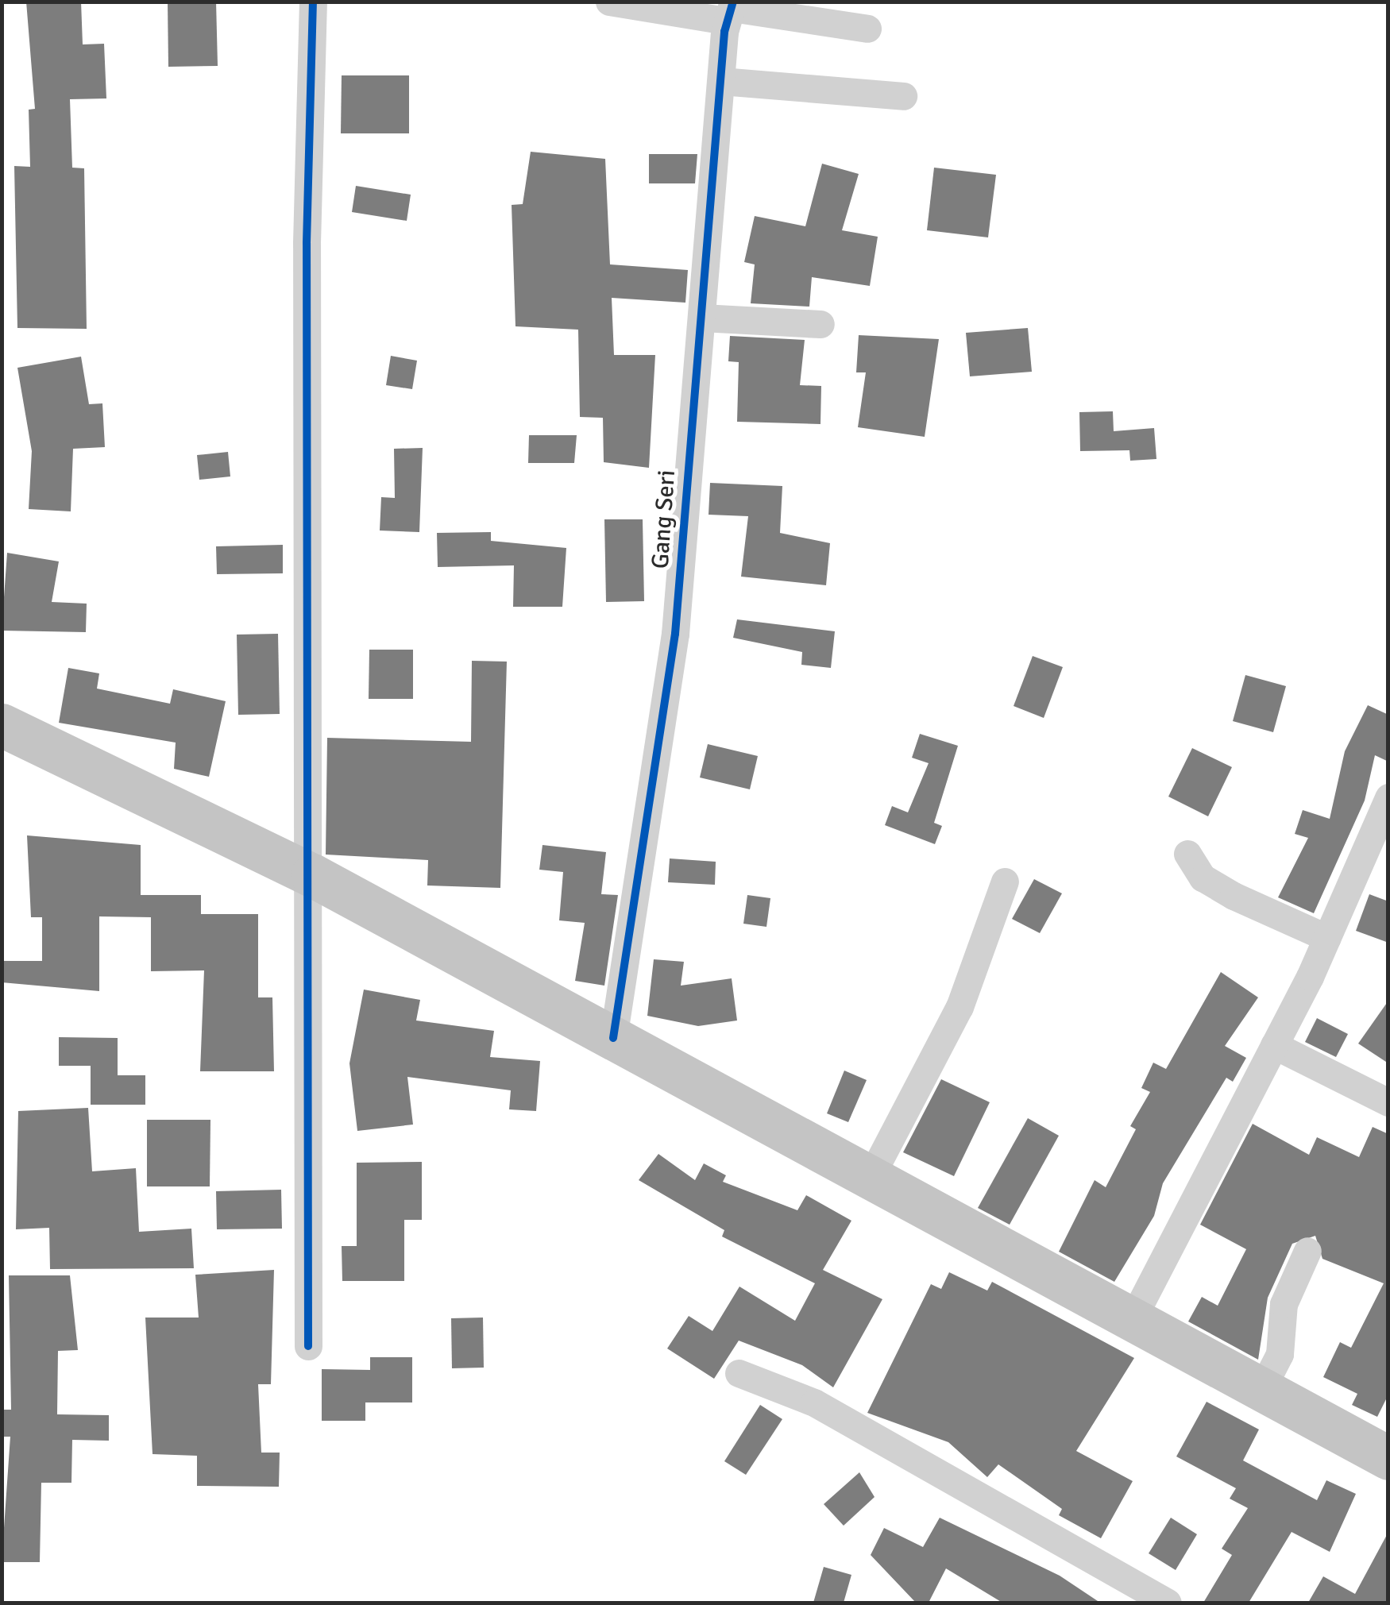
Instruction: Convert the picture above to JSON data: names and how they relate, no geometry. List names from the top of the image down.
{
  "streets": {
    "street": ["Gang Seri"]
  }
}
